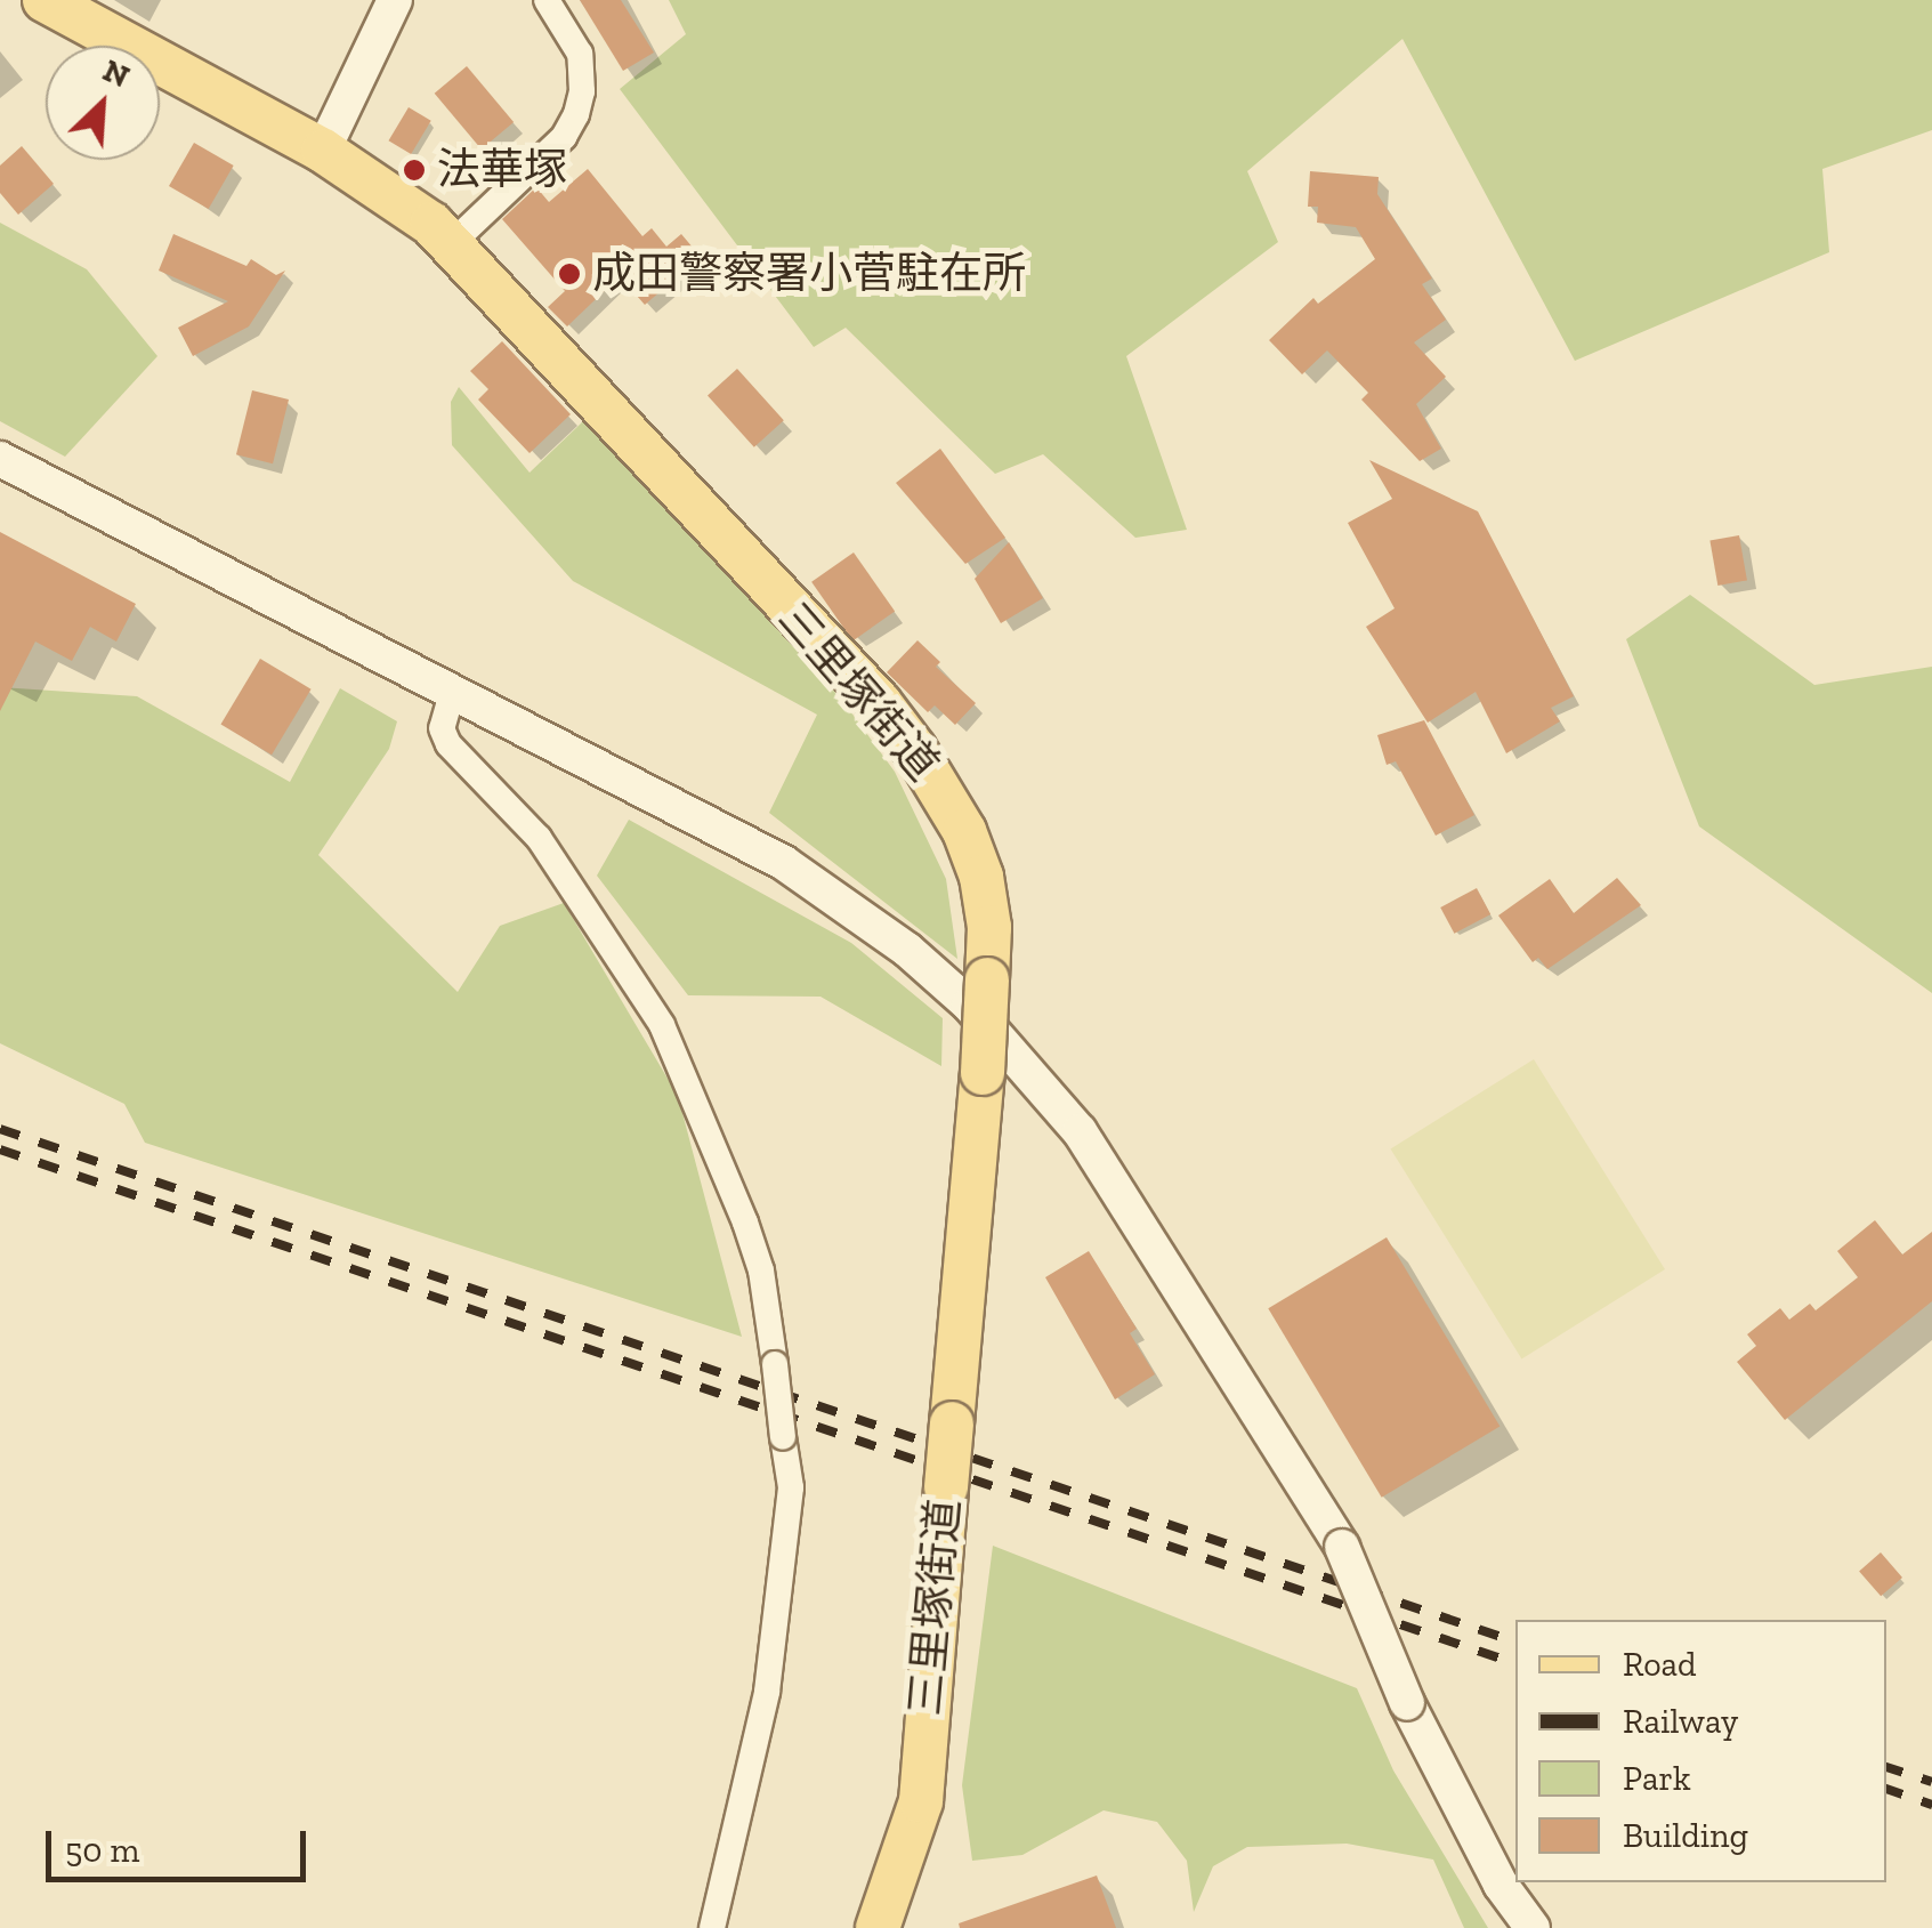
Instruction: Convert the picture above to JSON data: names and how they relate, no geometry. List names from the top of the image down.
{
  "streets": {
    "main road": ["三里塚街道"]
  },
  "places": ["法華塚", "成田警察署小菅駐在所"],
  "legend": [
    "Road",
    "Railway",
    "Park",
    "Building"
  ],
  "scale_bar": "50 m",
  "north": "top right"
}
